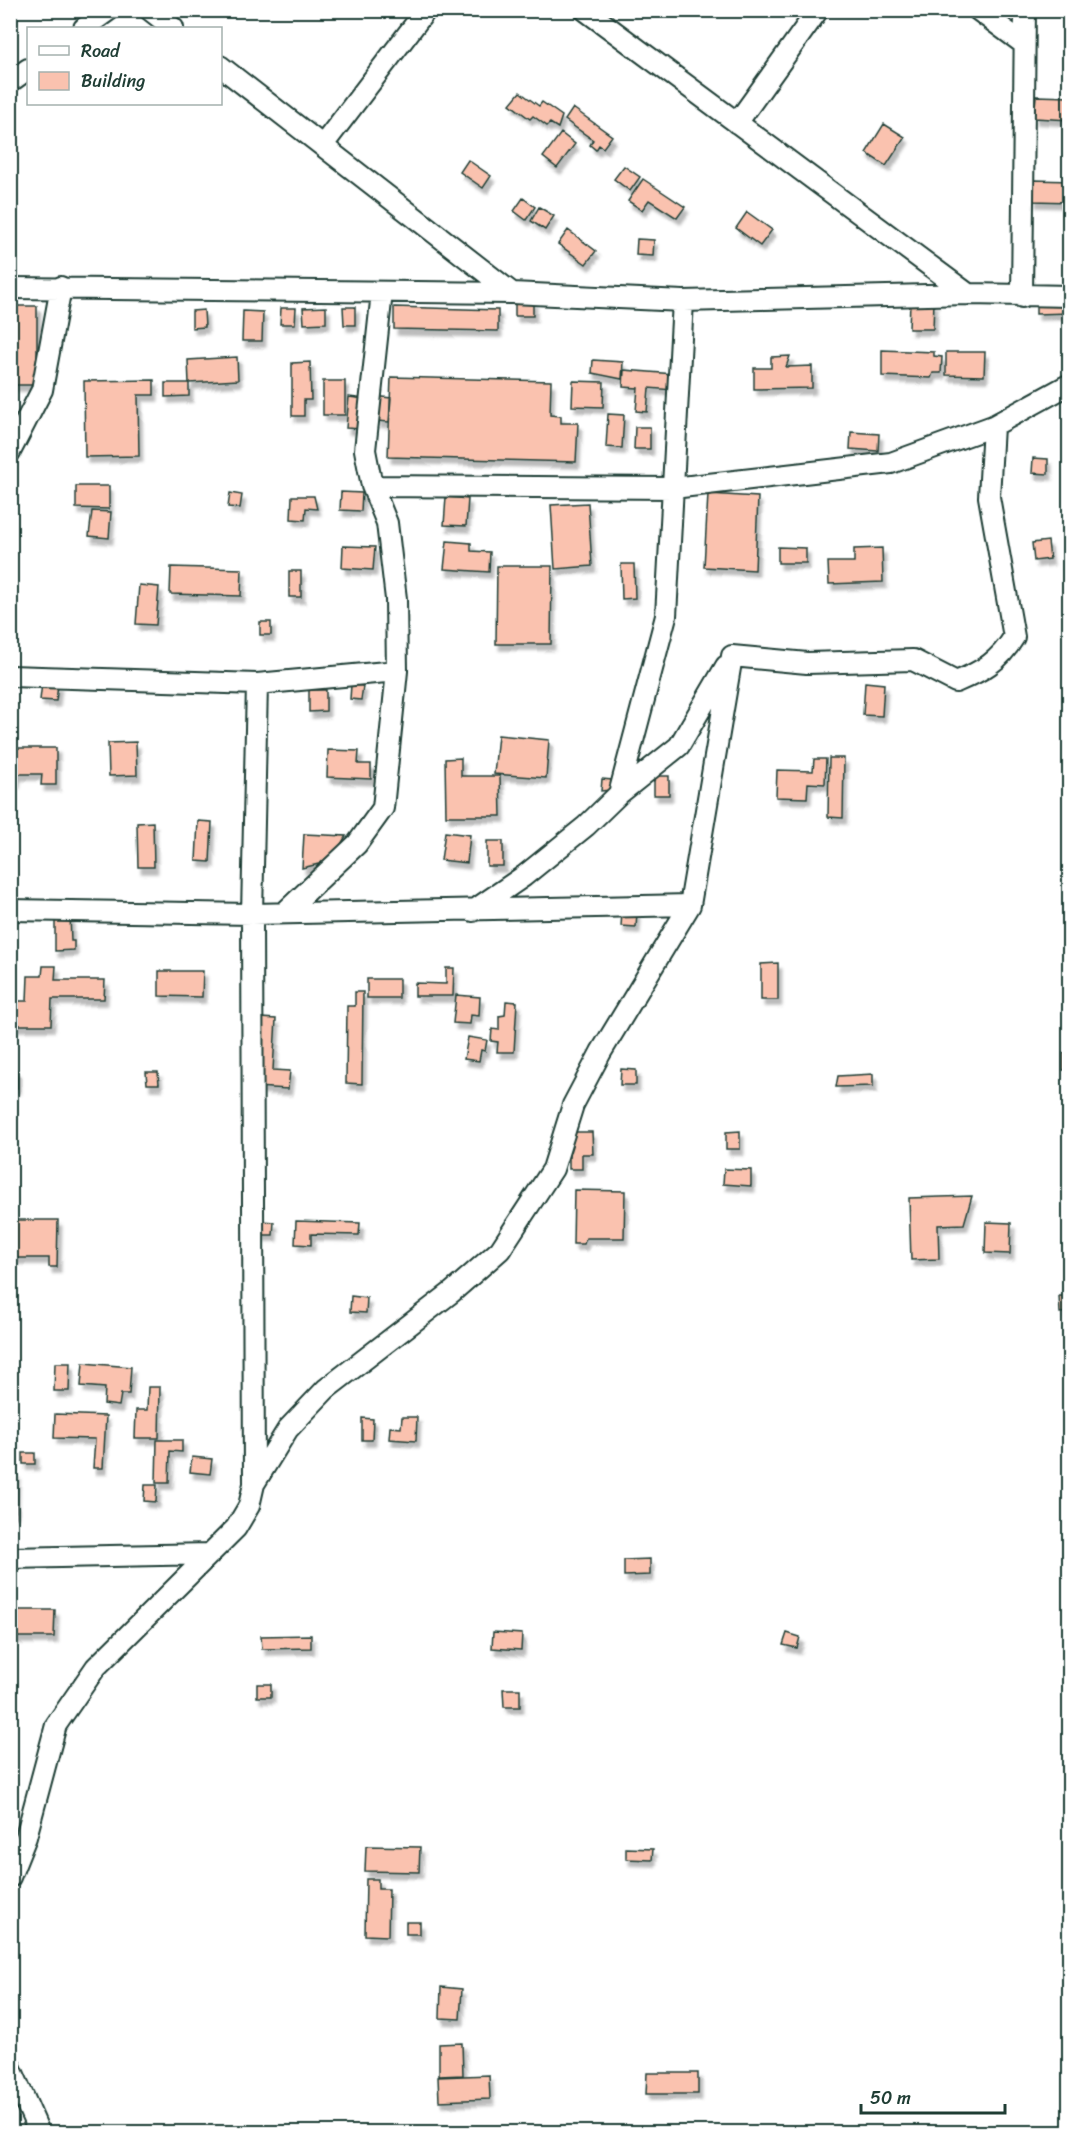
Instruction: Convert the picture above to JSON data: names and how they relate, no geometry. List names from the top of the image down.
{
  "legend": ["Road", "Building"],
  "scale_bar": "50 m"
}
